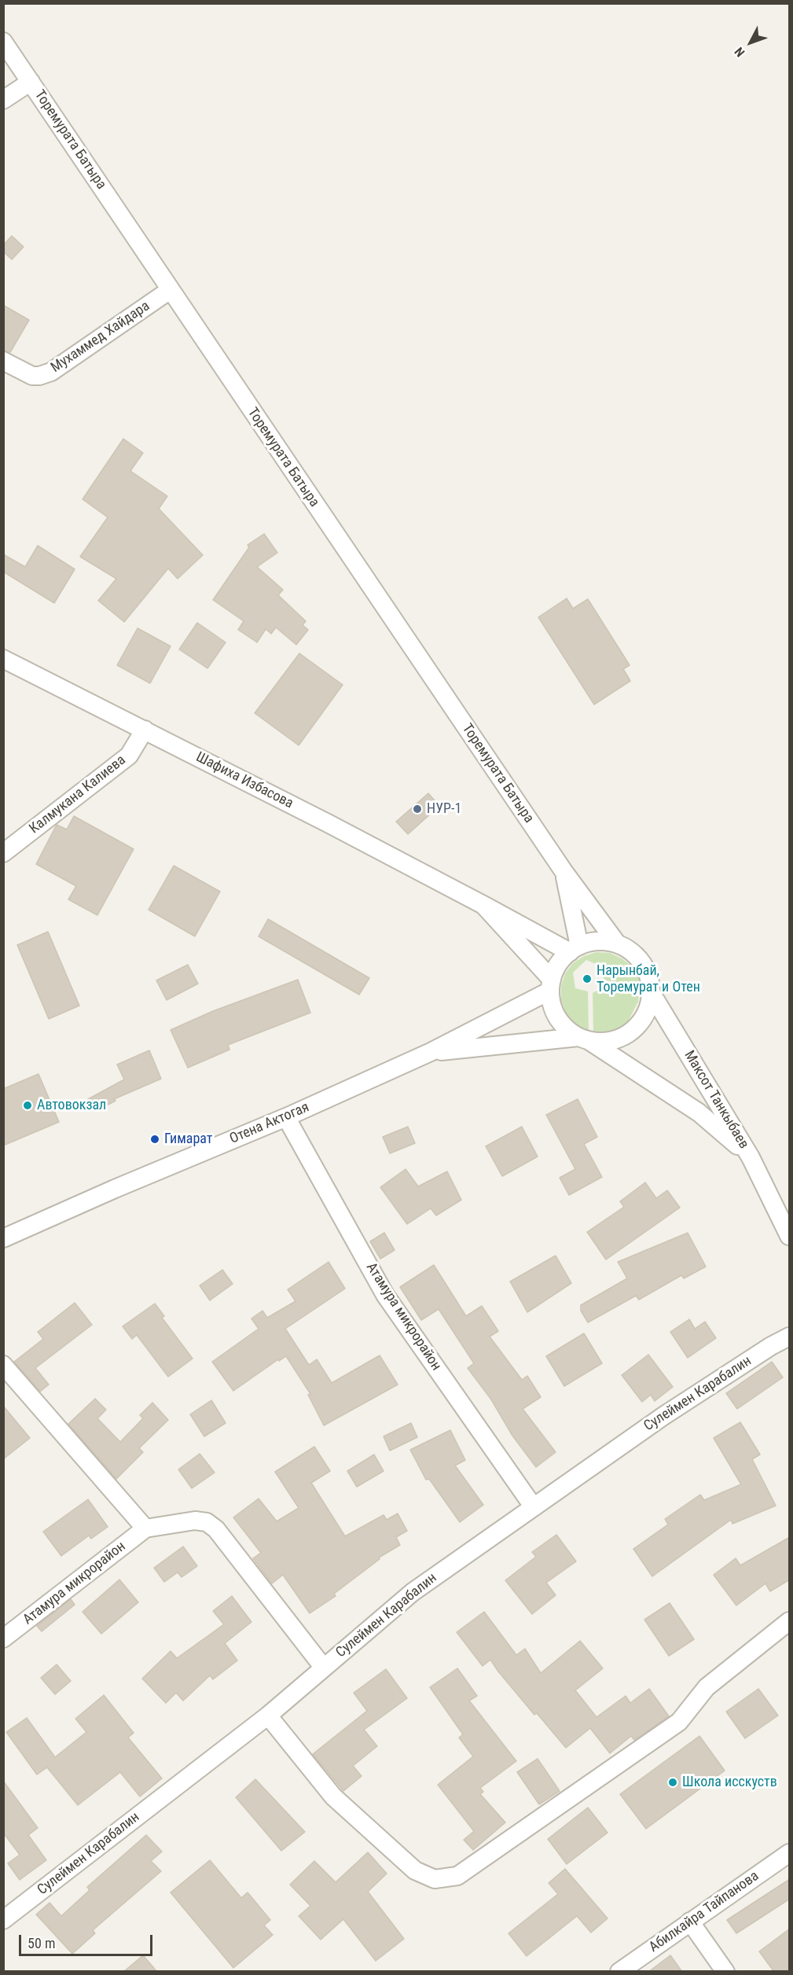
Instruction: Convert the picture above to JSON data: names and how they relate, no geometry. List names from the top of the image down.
{
  "streets": {
    "street": [
      "Торемурата Батыра",
      "Мухаммед Хайдара",
      "Шафиха Избасова",
      "Калмукана Калиева",
      "Максот Танкыбаев",
      "Отена Актогая",
      "Атамура микрорайон",
      "Сулеймен Карабалин",
      "Абилкайра Тайпанова"
    ]
  },
  "crossings": [
    ["Торемурата Батыра", "Мухаммед Хайдара"],
    ["Торемурата Батыра", "Шафиха Избасова"],
    ["Торемурата Батыра", "Максот Танкыбаев"],
    ["Торемурата Батыра", "Отена Актогая"],
    ["Шафиха Избасова", "Калмукана Калиева"],
    ["Шафиха Избасова", "Максот Танкыбаев"],
    ["Шафиха Избасова", "Отена Актогая"],
    ["Максот Танкыбаев", "Отена Актогая"],
    ["Отена Актогая", "Атамура микрорайон"],
    ["Атамура микрорайон", "Сулеймен Карабалин"]
  ],
  "places": [
    "НУР-1",
    "Нарынбай, Торемурат и Отен",
    "Автовокзал",
    "Гимарат",
    "Школа исскуств"
  ],
  "scale_bar": "50 m",
  "north": "bottom left"
}
